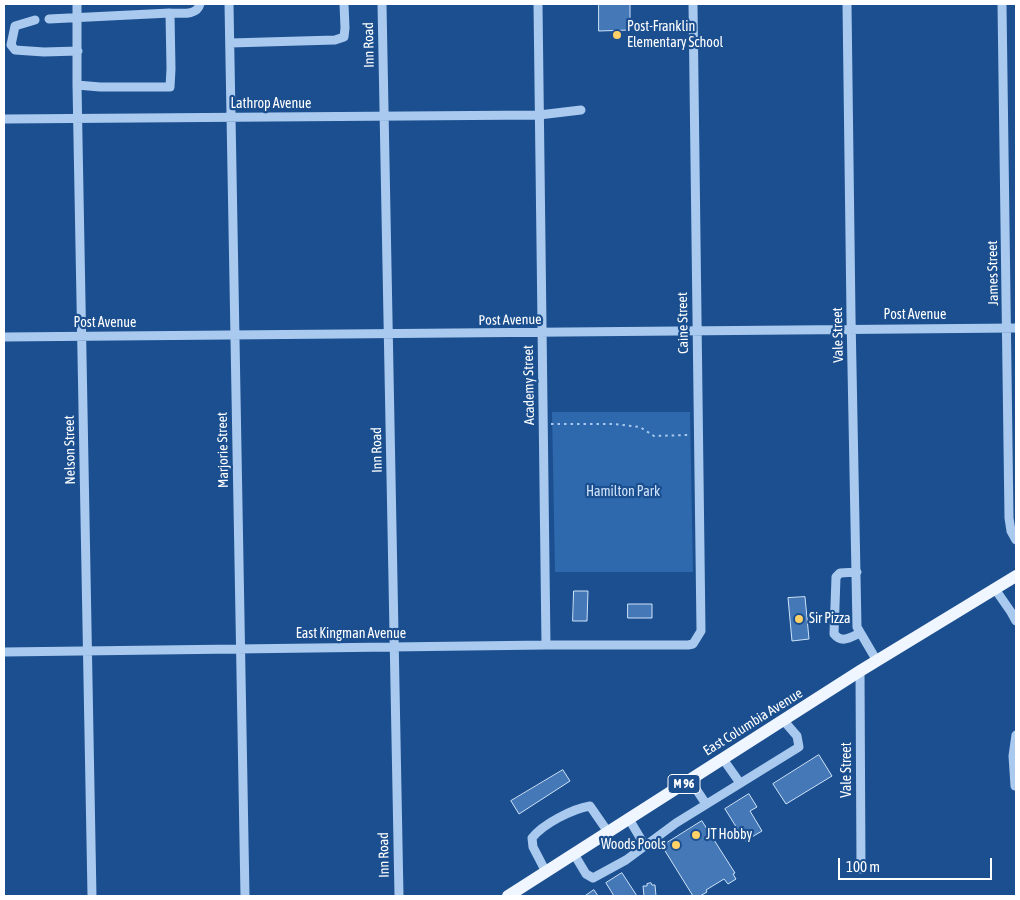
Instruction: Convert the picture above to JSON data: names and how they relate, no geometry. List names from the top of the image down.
{
  "streets": {
    "main road": ["East Columbia Avenue", "M 96"],
    "street": [
      "Inn Road",
      "Lathrop Avenue",
      "James Street",
      "Post Avenue",
      "Caine Street",
      "Vale Street",
      "Academy Street",
      "Nelson Street",
      "Marjorie Street",
      "East Kingman Avenue"
    ]
  },
  "crossings": [
    ["Inn Road", "Lathrop Avenue"],
    ["Inn Road", "Post Avenue"],
    ["Inn Road", "East Kingman Avenue"],
    ["Lathrop Avenue", "Academy Street"],
    ["Lathrop Avenue", "Nelson Street"],
    ["Lathrop Avenue", "Marjorie Street"],
    ["James Street", "Post Avenue"],
    ["Post Avenue", "Caine Street"],
    ["Post Avenue", "Vale Street"],
    ["Post Avenue", "Academy Street"],
    ["Post Avenue", "Nelson Street"],
    ["Post Avenue", "Marjorie Street"],
    ["Caine Street", "East Kingman Avenue"],
    ["Vale Street", "East Columbia Avenue"],
    ["Academy Street", "East Kingman Avenue"],
    ["Nelson Street", "East Kingman Avenue"],
    ["Marjorie Street", "East Kingman Avenue"]
  ],
  "parks": ["Hamilton Park"],
  "places": [
    "Post-Franklin Elementary School",
    "Sir Pizza",
    "JT Hobby",
    "Woods Pools"
  ],
  "scale_bar": "100 m"
}
